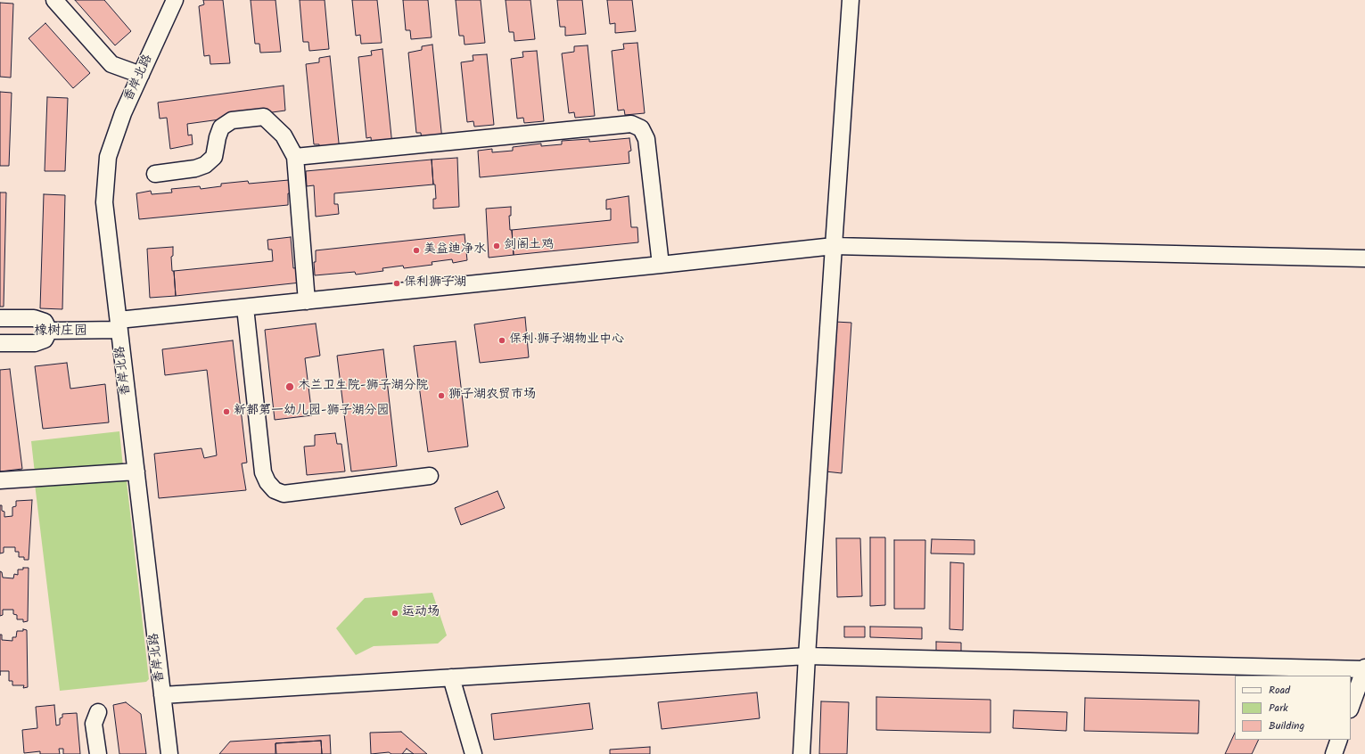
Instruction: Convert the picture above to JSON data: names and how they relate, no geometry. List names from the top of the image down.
{
  "streets": {
    "street": ["香岸北路"]
  },
  "districts": ["橡树庄园"],
  "places": [
    "剑阁土鸡",
    "美益迪净水",
    "保利狮子湖",
    "保利·狮子湖物业中心",
    "木兰卫生院-狮子湖分院",
    "狮子湖农贸市场",
    "新都第一幼儿园-狮子湖分园",
    "运动场"
  ],
  "legend": ["Road", "Park", "Building"]
}
